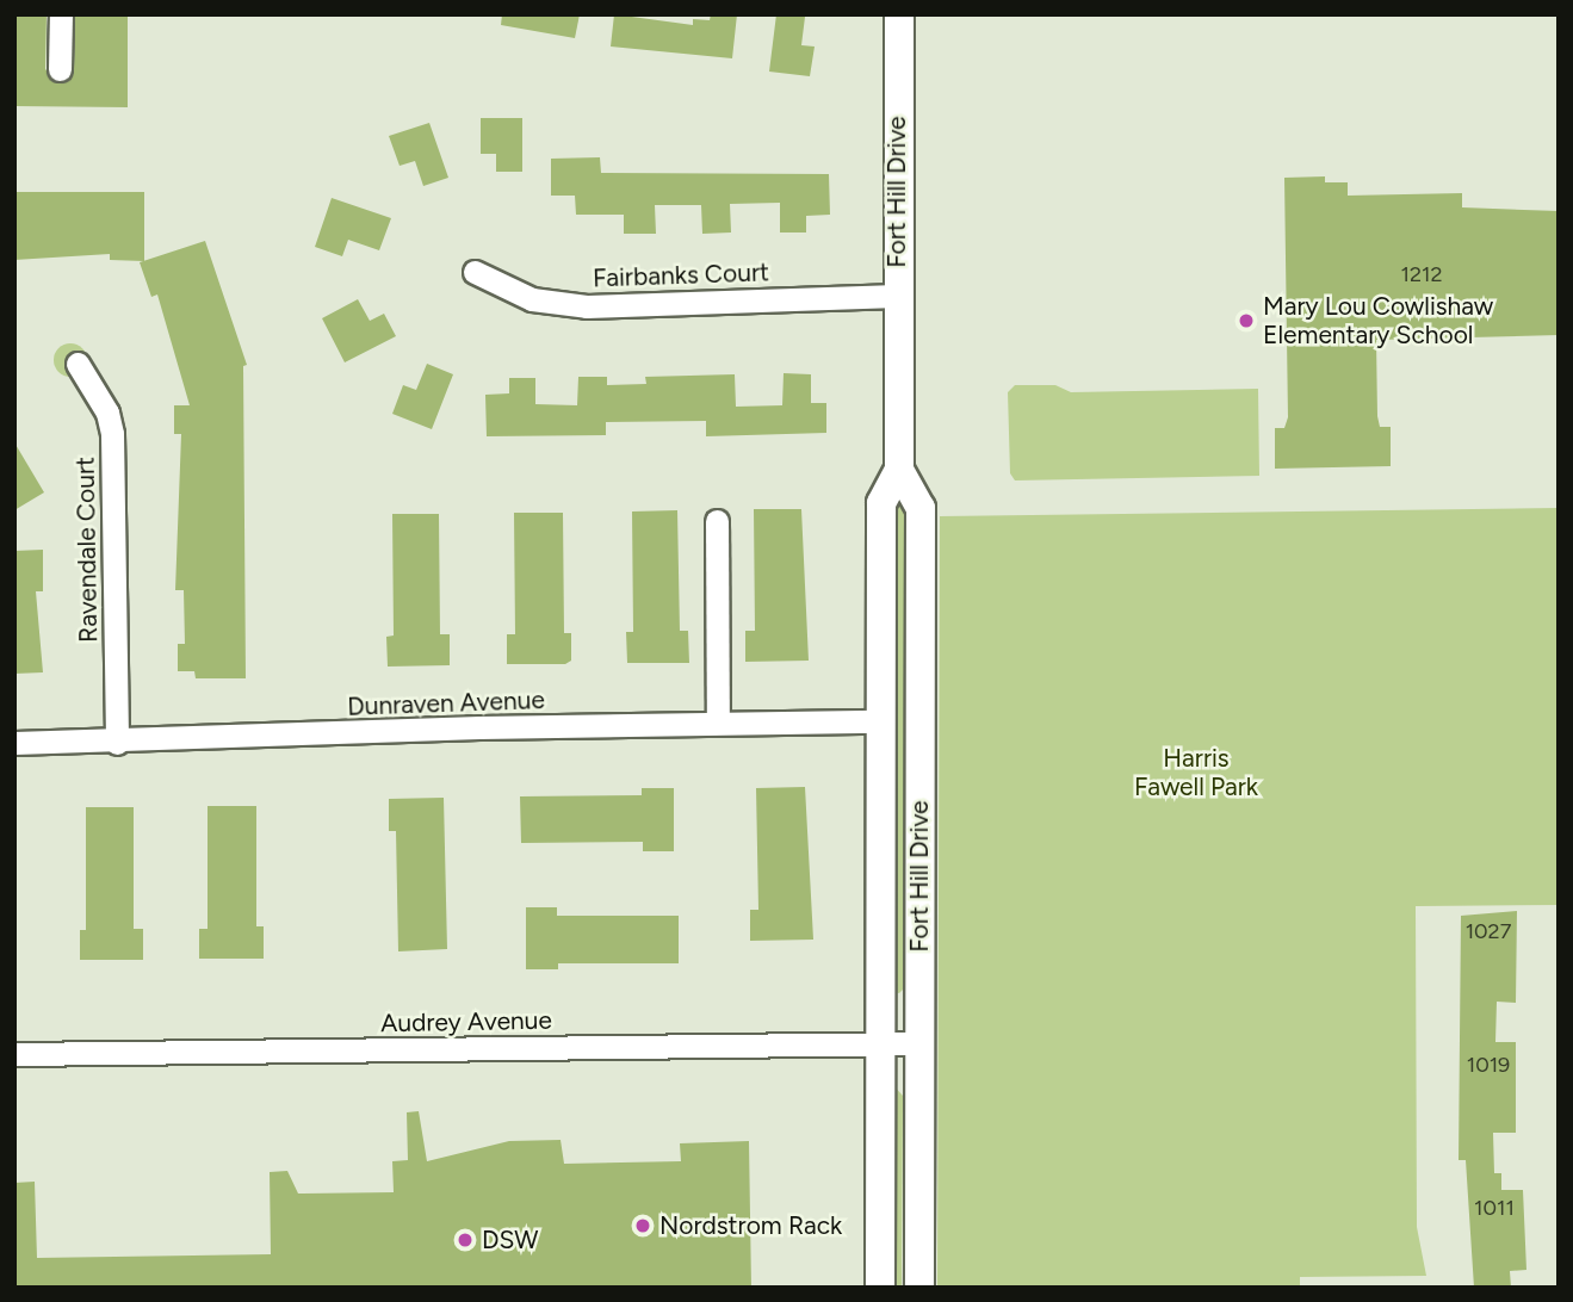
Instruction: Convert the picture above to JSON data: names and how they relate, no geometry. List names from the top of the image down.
{
  "streets": {
    "street": [
      "Fort Hill Drive",
      "Fairbanks Court",
      "Ravendale Court",
      "Dunraven Avenue",
      "Audrey Avenue"
    ]
  },
  "crossings": [
    ["Fort Hill Drive", "Fairbanks Court"],
    ["Fort Hill Drive", "Dunraven Avenue"],
    ["Fort Hill Drive", "Audrey Avenue"],
    ["Ravendale Court", "Dunraven Avenue"]
  ],
  "parks": ["Harris Fawell Park"],
  "places": ["Mary Lou Cowlishaw Elementary School", "Nordstrom Rack", "DSW"],
  "house_numbers": [
    "1212",
    "1027",
    "1019",
    "1011"
  ]
}
